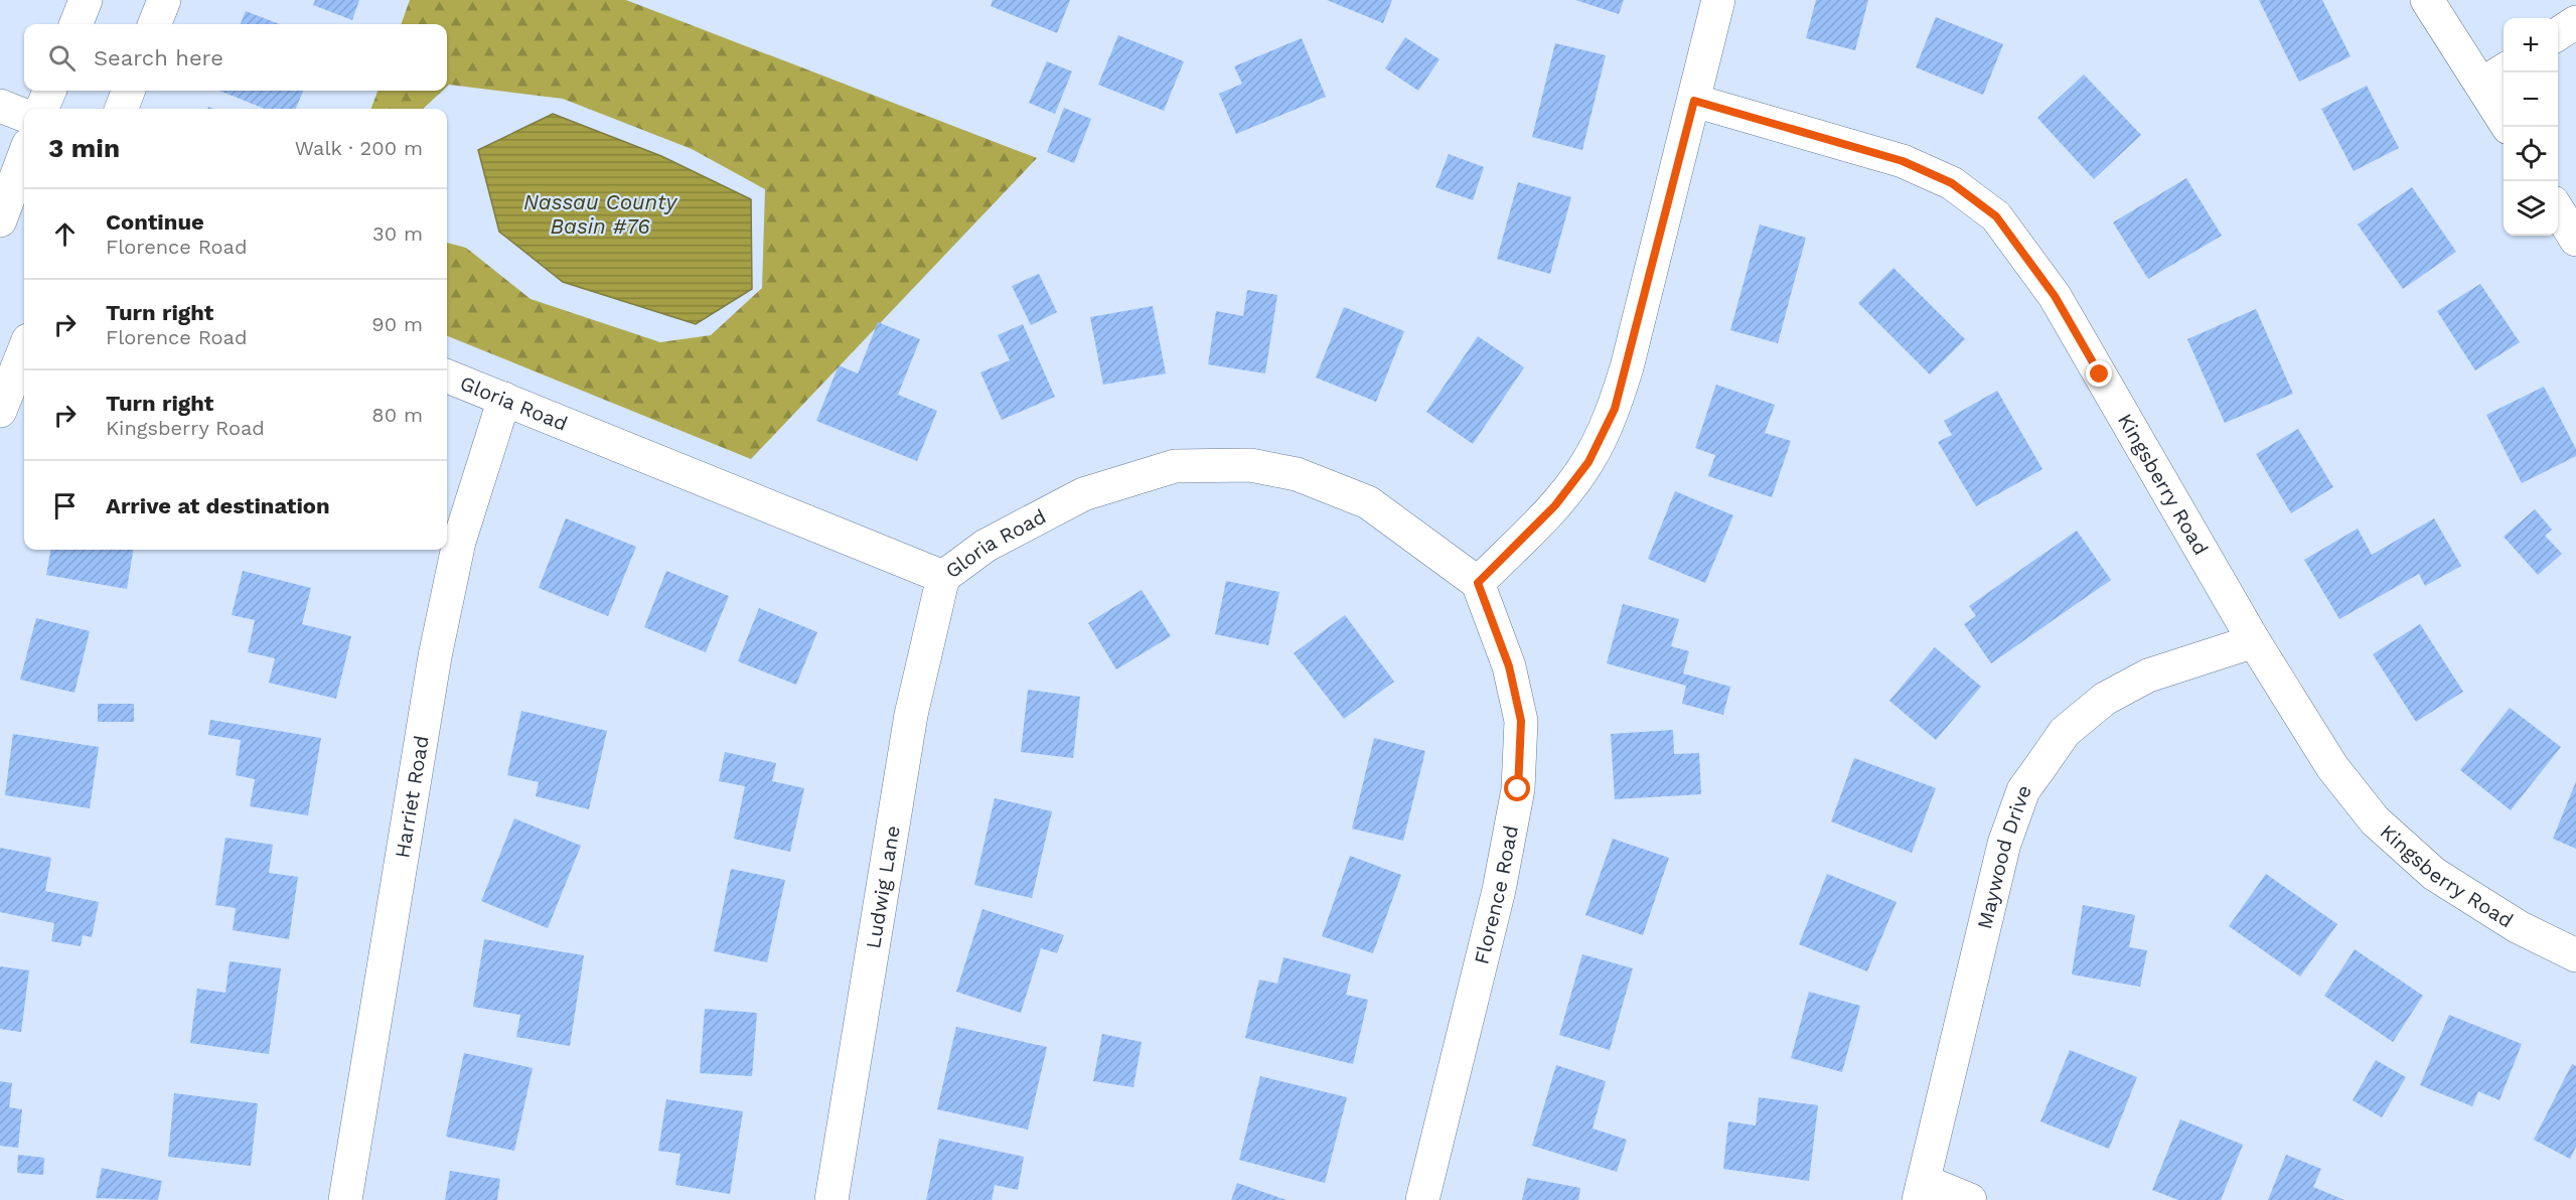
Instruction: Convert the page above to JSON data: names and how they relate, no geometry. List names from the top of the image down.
{
  "streets": {
    "street": [
      "Gloria Road",
      "Kingsberry Road",
      "Harriet Road",
      "Maywood Drive",
      "Ludwig Lane",
      "Florence Road"
    ]
  },
  "crossings": [
    ["Gloria Road", "Harriet Road"],
    ["Gloria Road", "Ludwig Lane"],
    ["Gloria Road", "Florence Road"],
    ["Kingsberry Road", "Maywood Drive"]
  ],
  "water": ["Nassau County Basin #76"],
  "page": {
    "map_buttons": ["+", "−"],
    "search": "Search here",
    "heading": ["3 min", "Walk · 200 m"],
    "list": [
      ["Continue", "Florence Road", "30 m"],
      ["Turn right", "Florence Road", "90 m"],
      ["Turn right", "Kingsberry Road", "80 m"],
      "Arrive at destination"
    ]
  }
}
